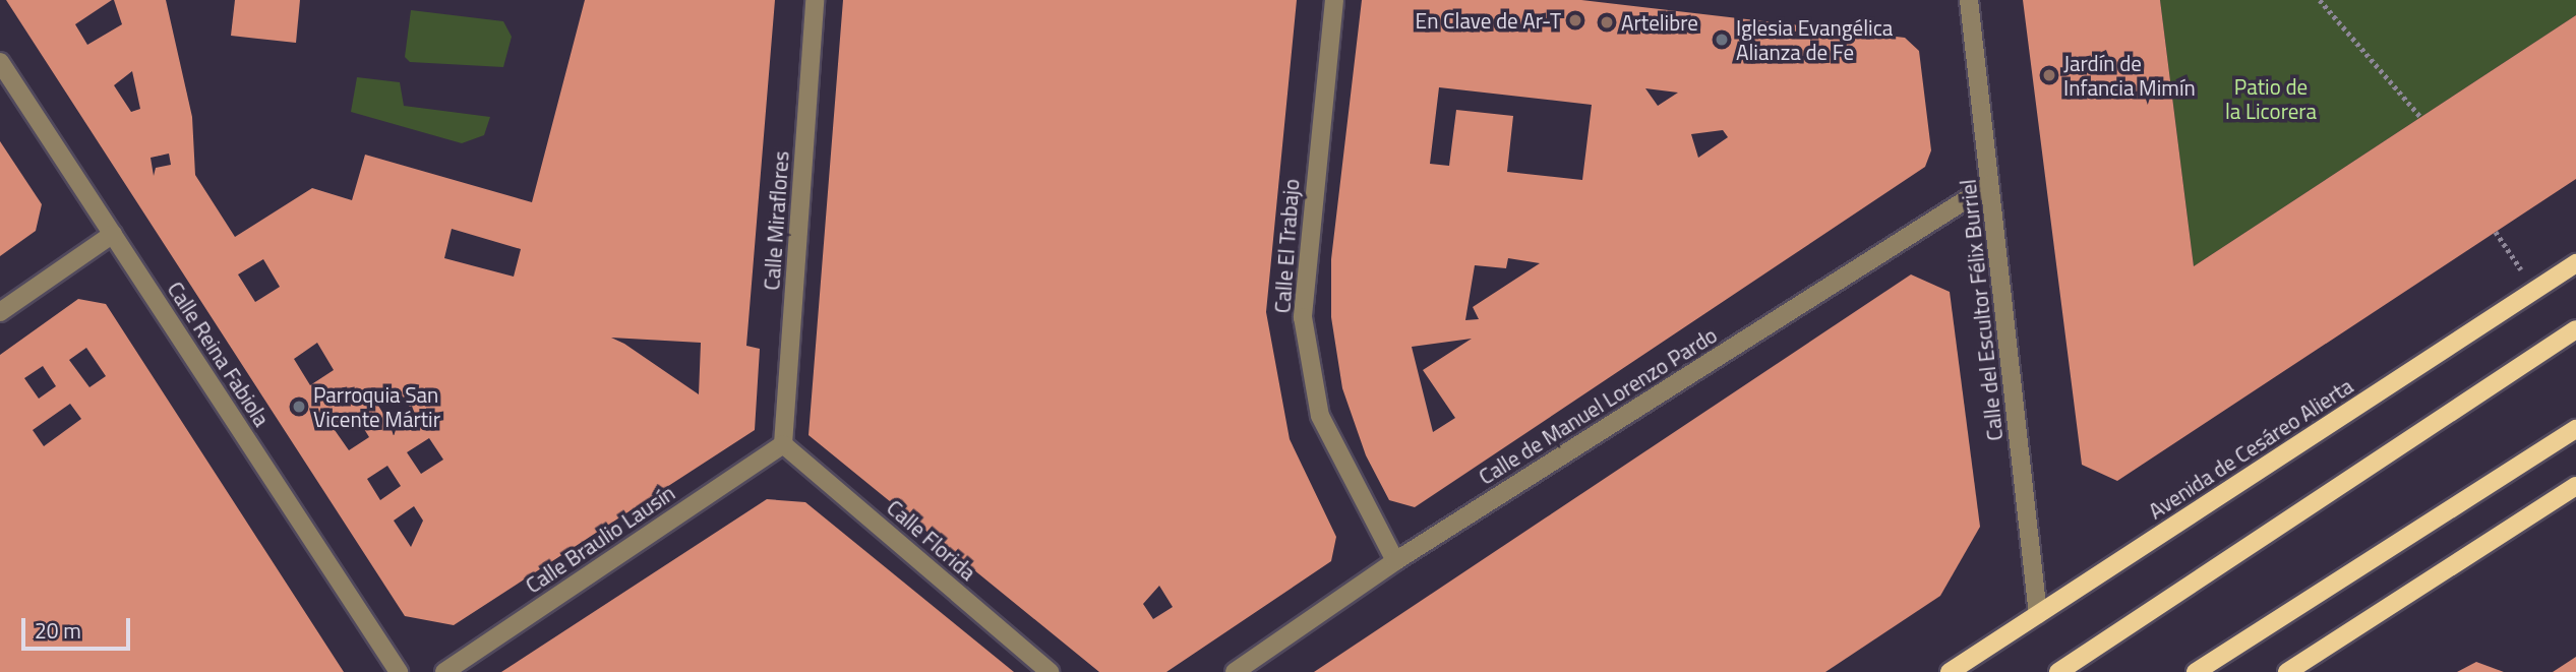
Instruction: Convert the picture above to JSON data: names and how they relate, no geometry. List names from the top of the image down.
{
  "streets": {
    "main road": ["Avenida de Cesáreo Alierta"],
    "street": [
      "Calle Miraflores",
      "Calle El Trabajo",
      "Calle del Escultor Félix Burriel",
      "Calle Reina Fabiola",
      "Calle de Manuel Lorenzo Pardo",
      "Calle Braulio Lausín",
      "Calle Florida"
    ]
  },
  "crossings": [
    ["Calle Miraflores", "Calle Braulio Lausín"],
    ["Calle Miraflores", "Calle Florida"],
    ["Calle El Trabajo", "Calle de Manuel Lorenzo Pardo"],
    ["Calle del Escultor Félix Burriel", "Calle de Manuel Lorenzo Pardo"],
    ["Calle del Escultor Félix Burriel", "Avenida de Cesáreo Alierta"],
    ["Calle Braulio Lausín", "Calle Florida"]
  ],
  "parks": ["Patio de la Licorera"],
  "places": [
    "En Clave de Ar-T",
    "Artelibre",
    "Iglesia Evangélica Alianza de Fe",
    "Jardín de Infancia Mimín",
    "Parroquia San Vicente Mártir"
  ],
  "scale_bar": "20 m"
}
